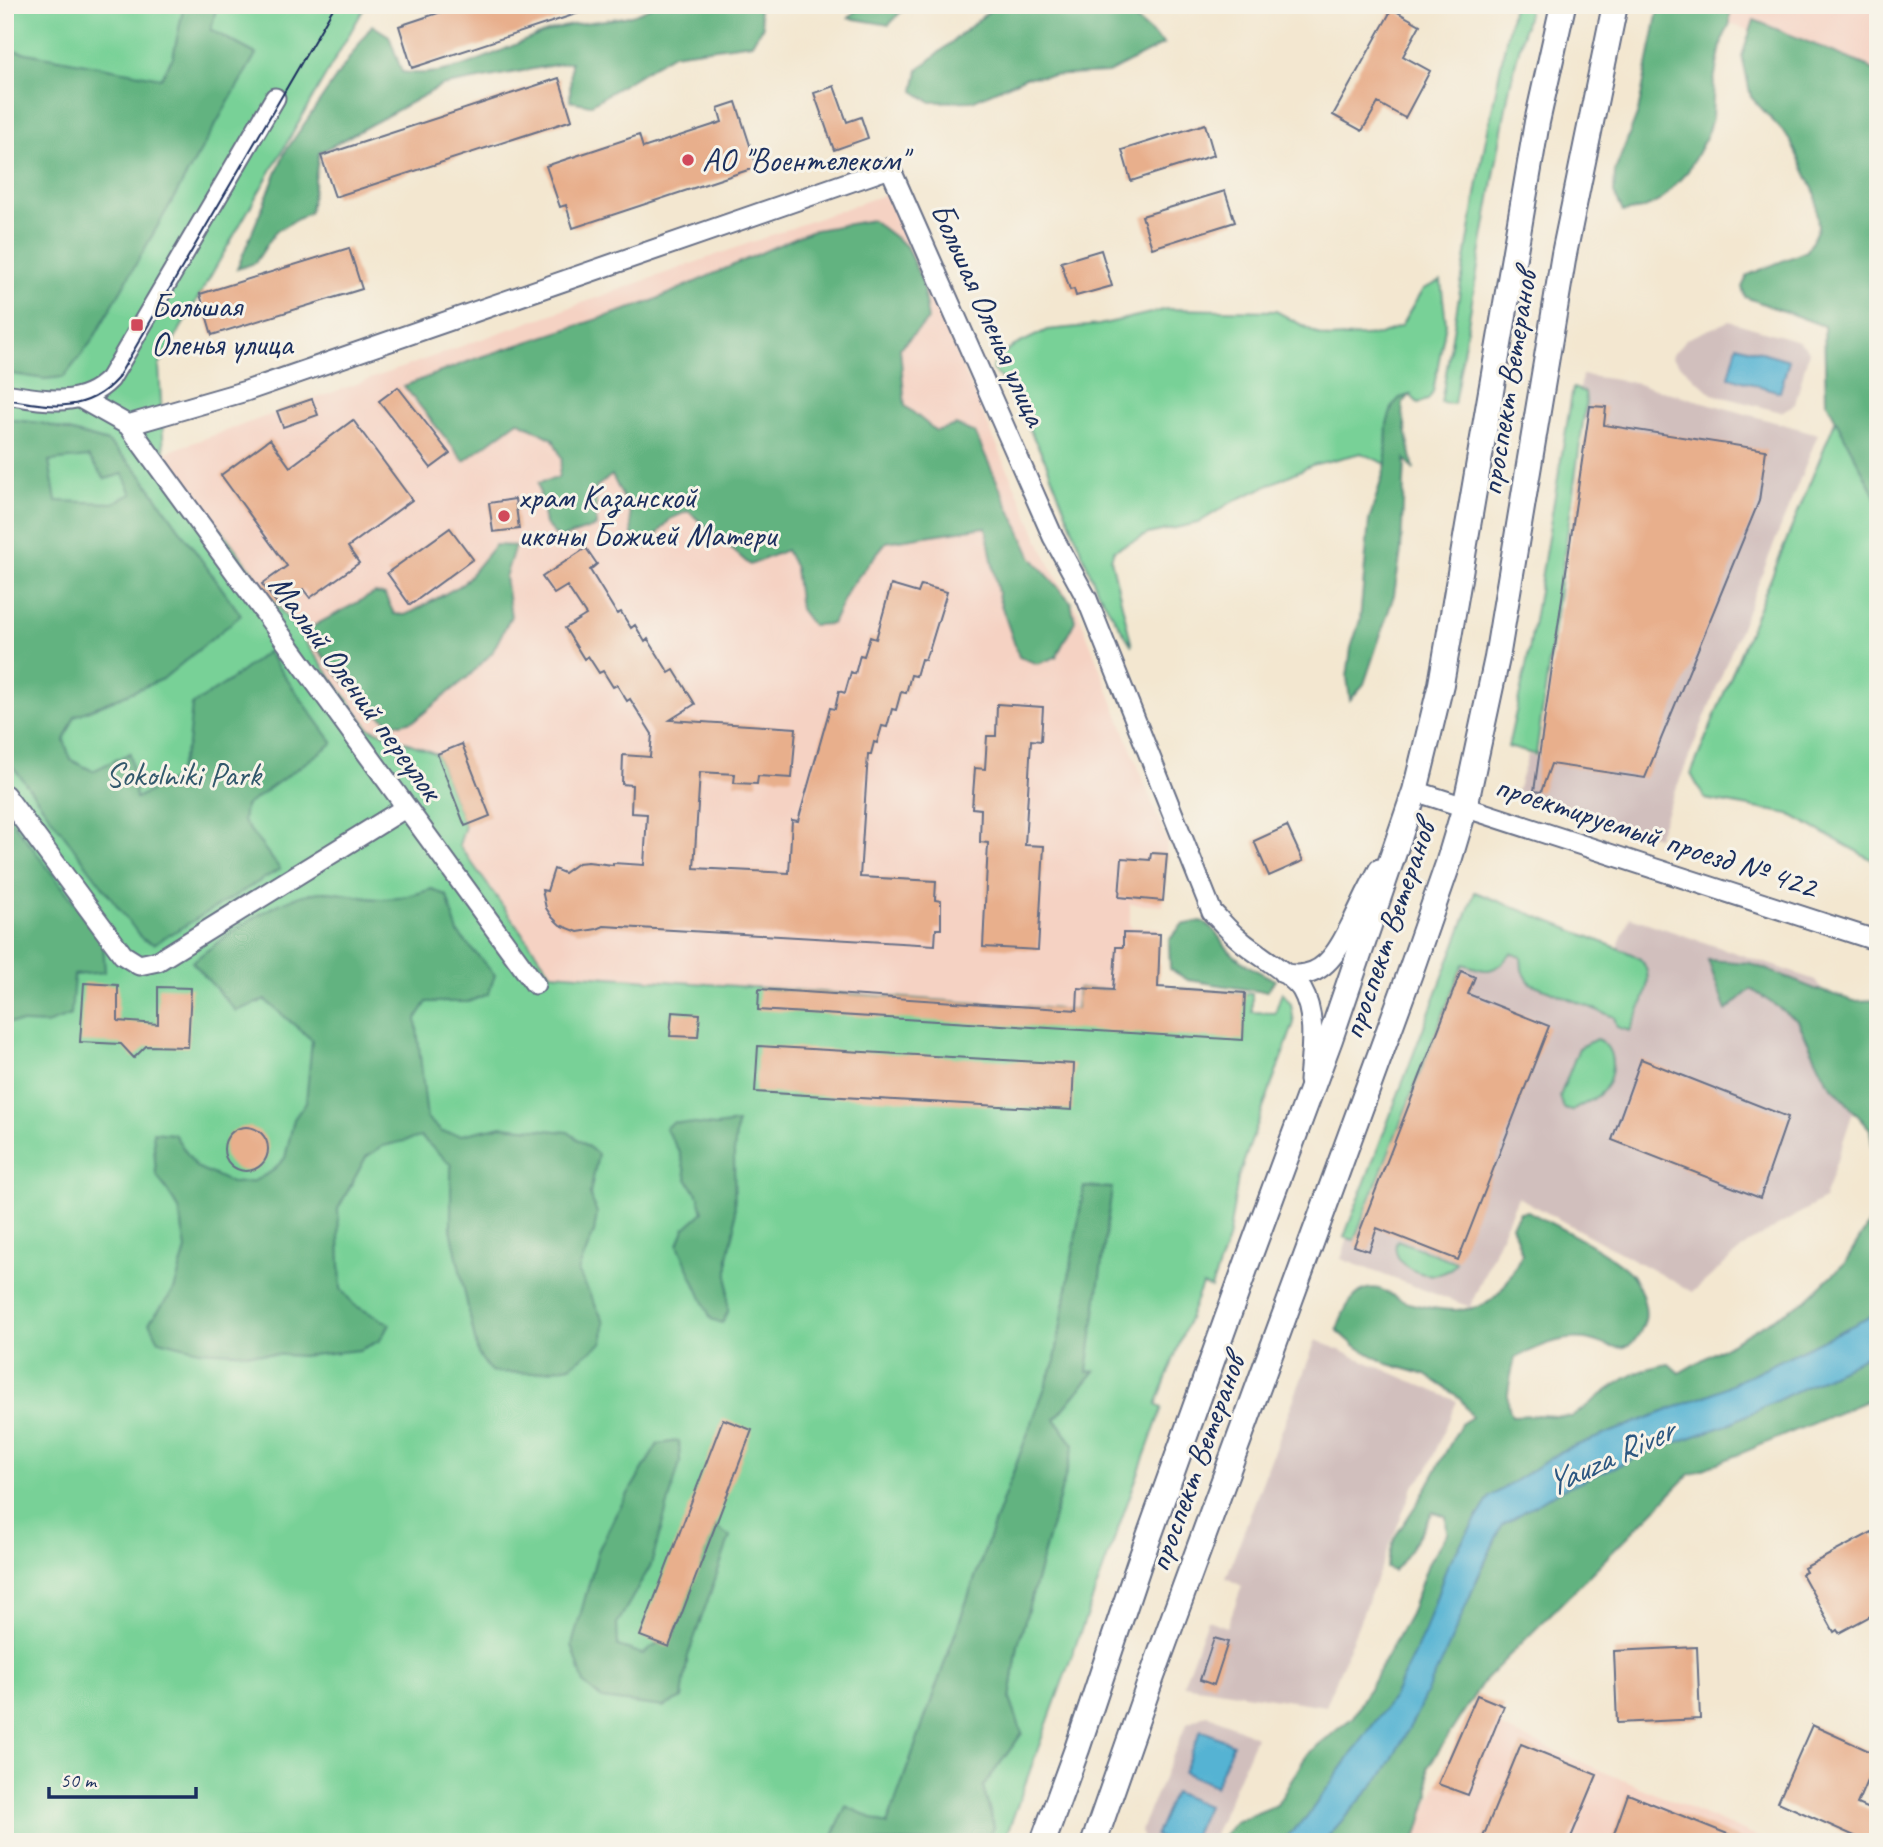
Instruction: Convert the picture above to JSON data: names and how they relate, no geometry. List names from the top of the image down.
{
  "streets": {
    "main road": ["проспект Ветеранов"],
    "street": ["Большая Оленья улица", "Малый Олений переулок", "проектируемый проезд № 422"]
  },
  "crossings": [
    ["Большая Оленья улица", "Малый Олений переулок"],
    ["проспект Ветеранов", "проектируемый проезд № 422"]
  ],
  "water": ["Yauza River"],
  "parks": ["Sokolniki Park"],
  "places": {
    "other": ["АО \"Воентелеком\"", "храм Казанской иконы Божией Матери"],
    "transit": ["Большая Оленья улица"]
  },
  "scale_bar": "50 m"
}
